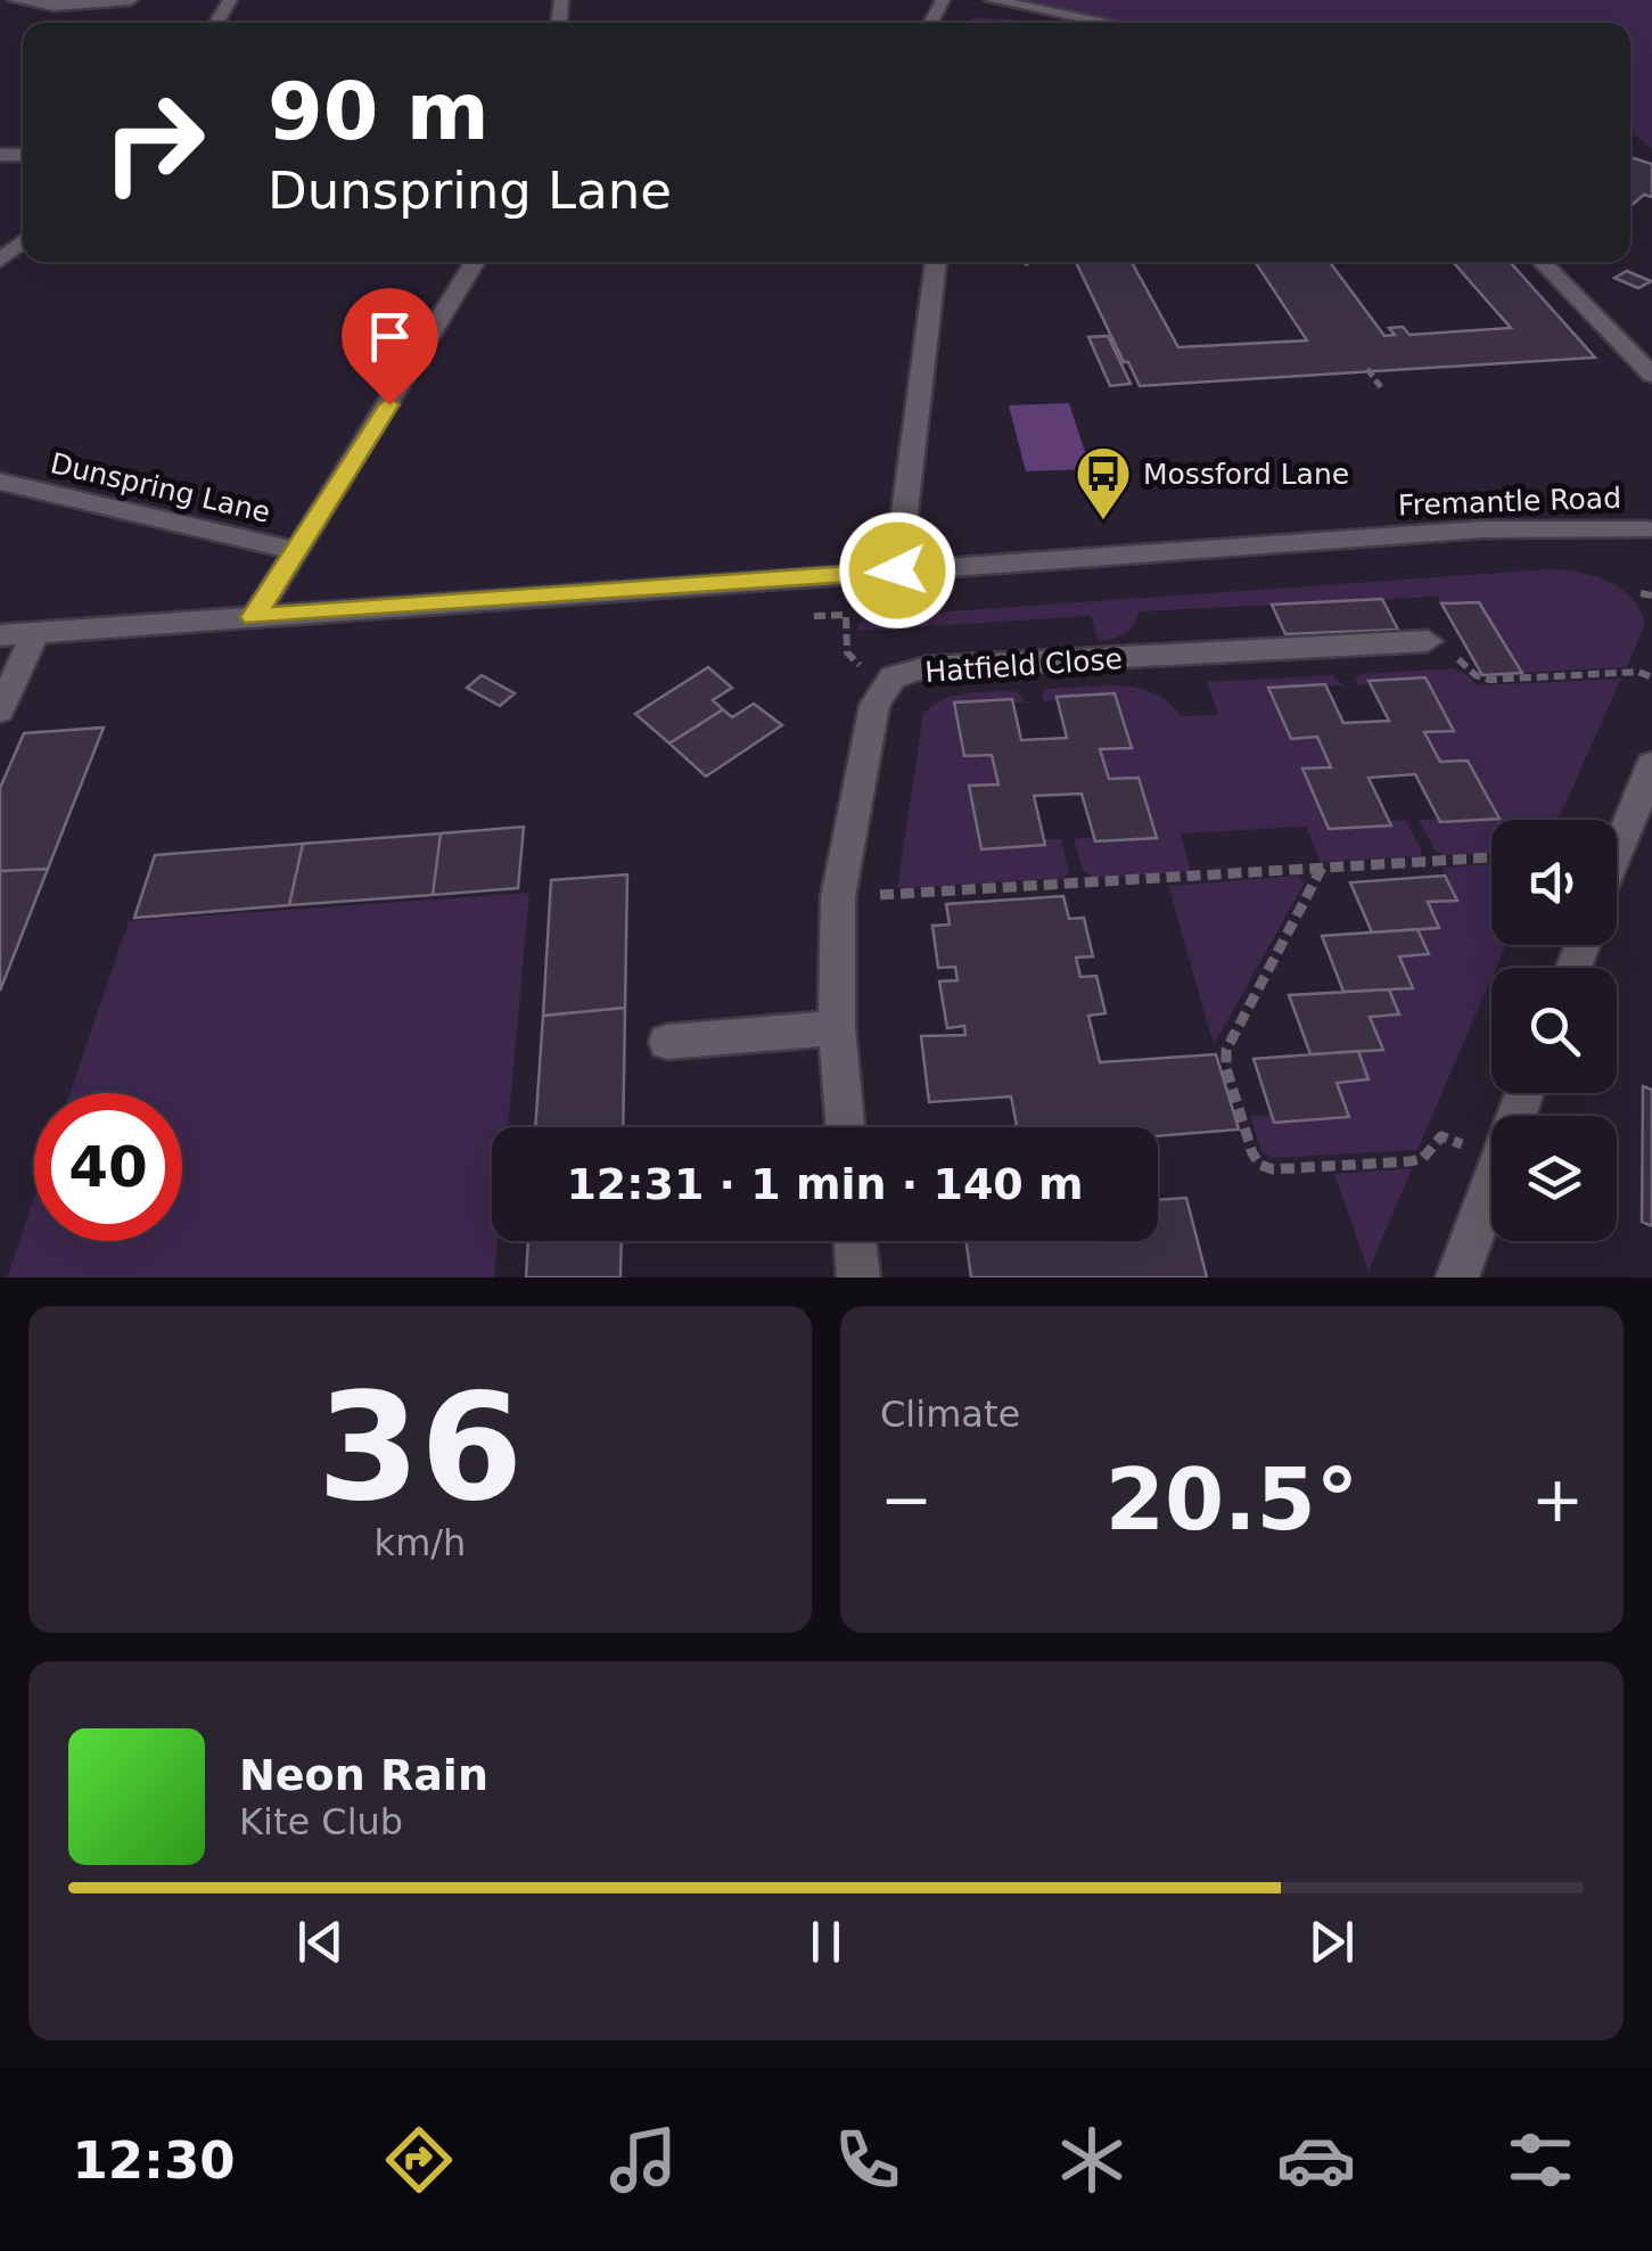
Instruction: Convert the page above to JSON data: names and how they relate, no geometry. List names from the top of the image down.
{
  "streets": {
    "street": ["Dunspring Lane", "Fremantle Road", "Hatfield Close"]
  },
  "crossings": [
    ["Dunspring Lane", "Fremantle Road"]
  ],
  "places": {
    "bus stop": ["Mossford Lane"]
  },
  "page": {
    "turn": ["90 m", "Dunspring Lane"],
    "limit": "40",
    "trip": "12:31 · 1 min · 140 m",
    "tile": [
      ["36", "km/h"],
      "Climate"
    ],
    "heat": ["−", "20.5°", "+"],
    "song": ["Neon Rain", "Kite Club"],
    "tabs": "12:30"
  }
}
